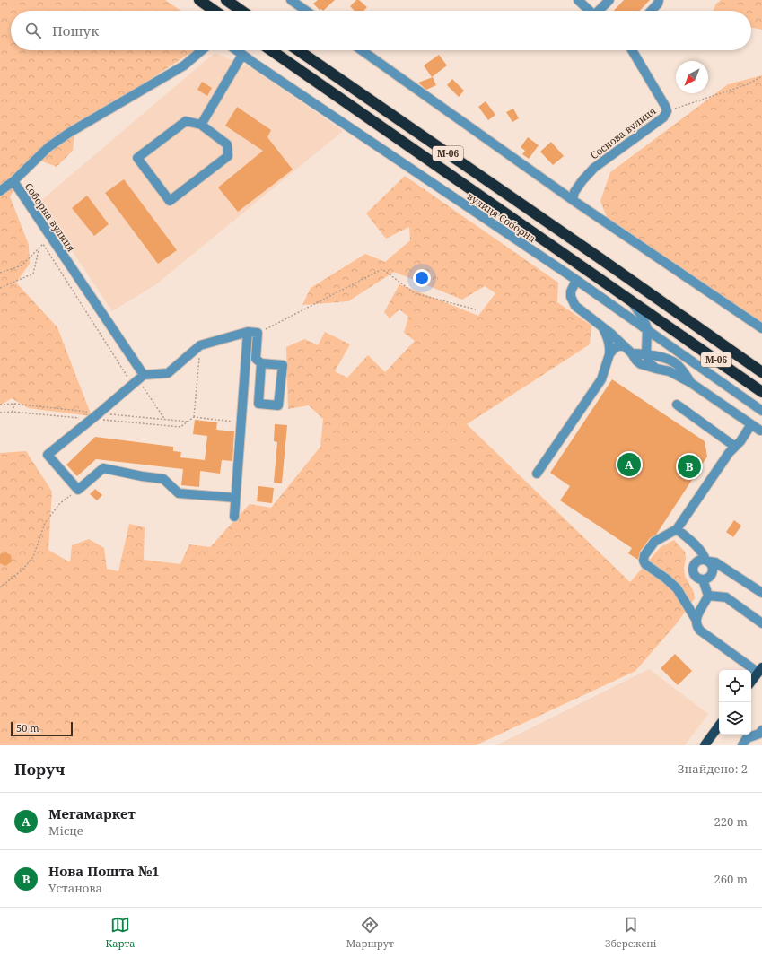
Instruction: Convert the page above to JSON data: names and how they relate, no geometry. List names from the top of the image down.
{
  "streets": {
    "highway": ["М-06"],
    "street": ["Соснова вулиця", "Соборна вулиця", "вулиця Соборна"]
  },
  "scale_bar": "50 m",
  "north": "bottom left",
  "page": {
    "search": "Пошук",
    "pins": ["A", "B"],
    "scale": "50 m",
    "heading": ["Поруч", "Знайдено: 2"],
    "list": [
      {
        "mark": "A",
        "name": "Мегамаркет",
        "note": "Місце",
        "value": "220 m"
      },
      {
        "mark": "B",
        "name": "Нова Пошта №1",
        "note": "Установа",
        "value": "260 m"
      }
    ],
    "nav": ["Карта", "Маршрут", "Збережені"]
  }
}
